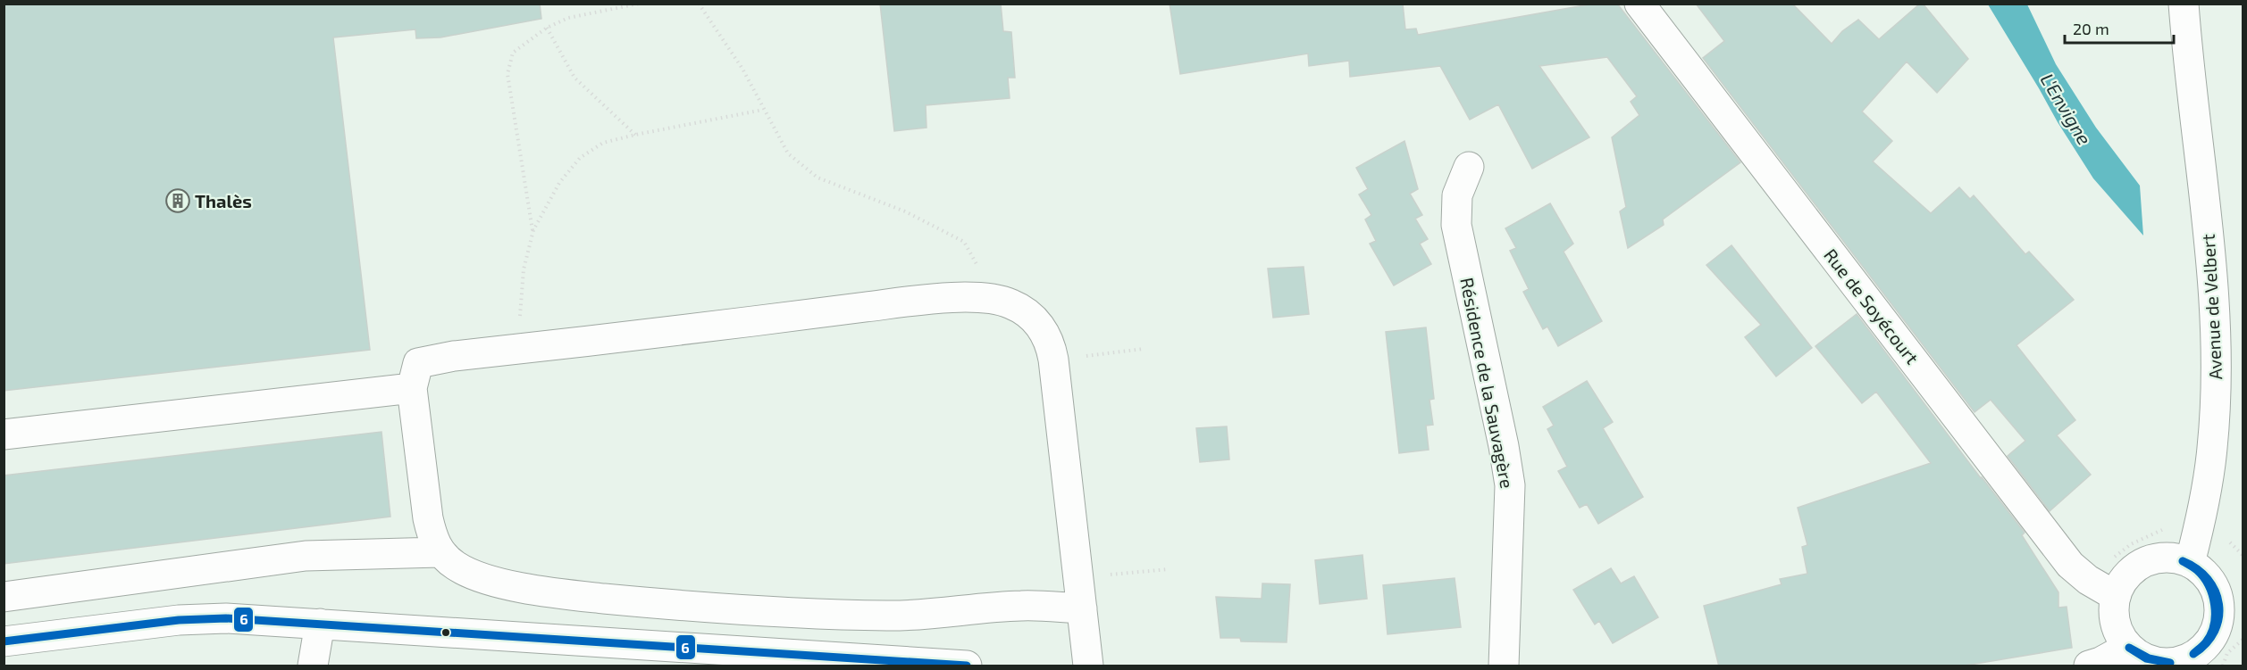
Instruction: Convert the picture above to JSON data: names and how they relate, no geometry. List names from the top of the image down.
{
  "streets": {
    "street": ["Rue de Soyécourt", "Avenue de Velbert", "Résidence de la Sauvagère"]
  },
  "crossings": [
    ["Rue de Soyécourt", "Avenue de Velbert"]
  ],
  "water": ["L'Envigne"],
  "places": {
    "building": ["Thalès"]
  },
  "lines": ["transit line 6"],
  "scale_bar": "20 m"
}
